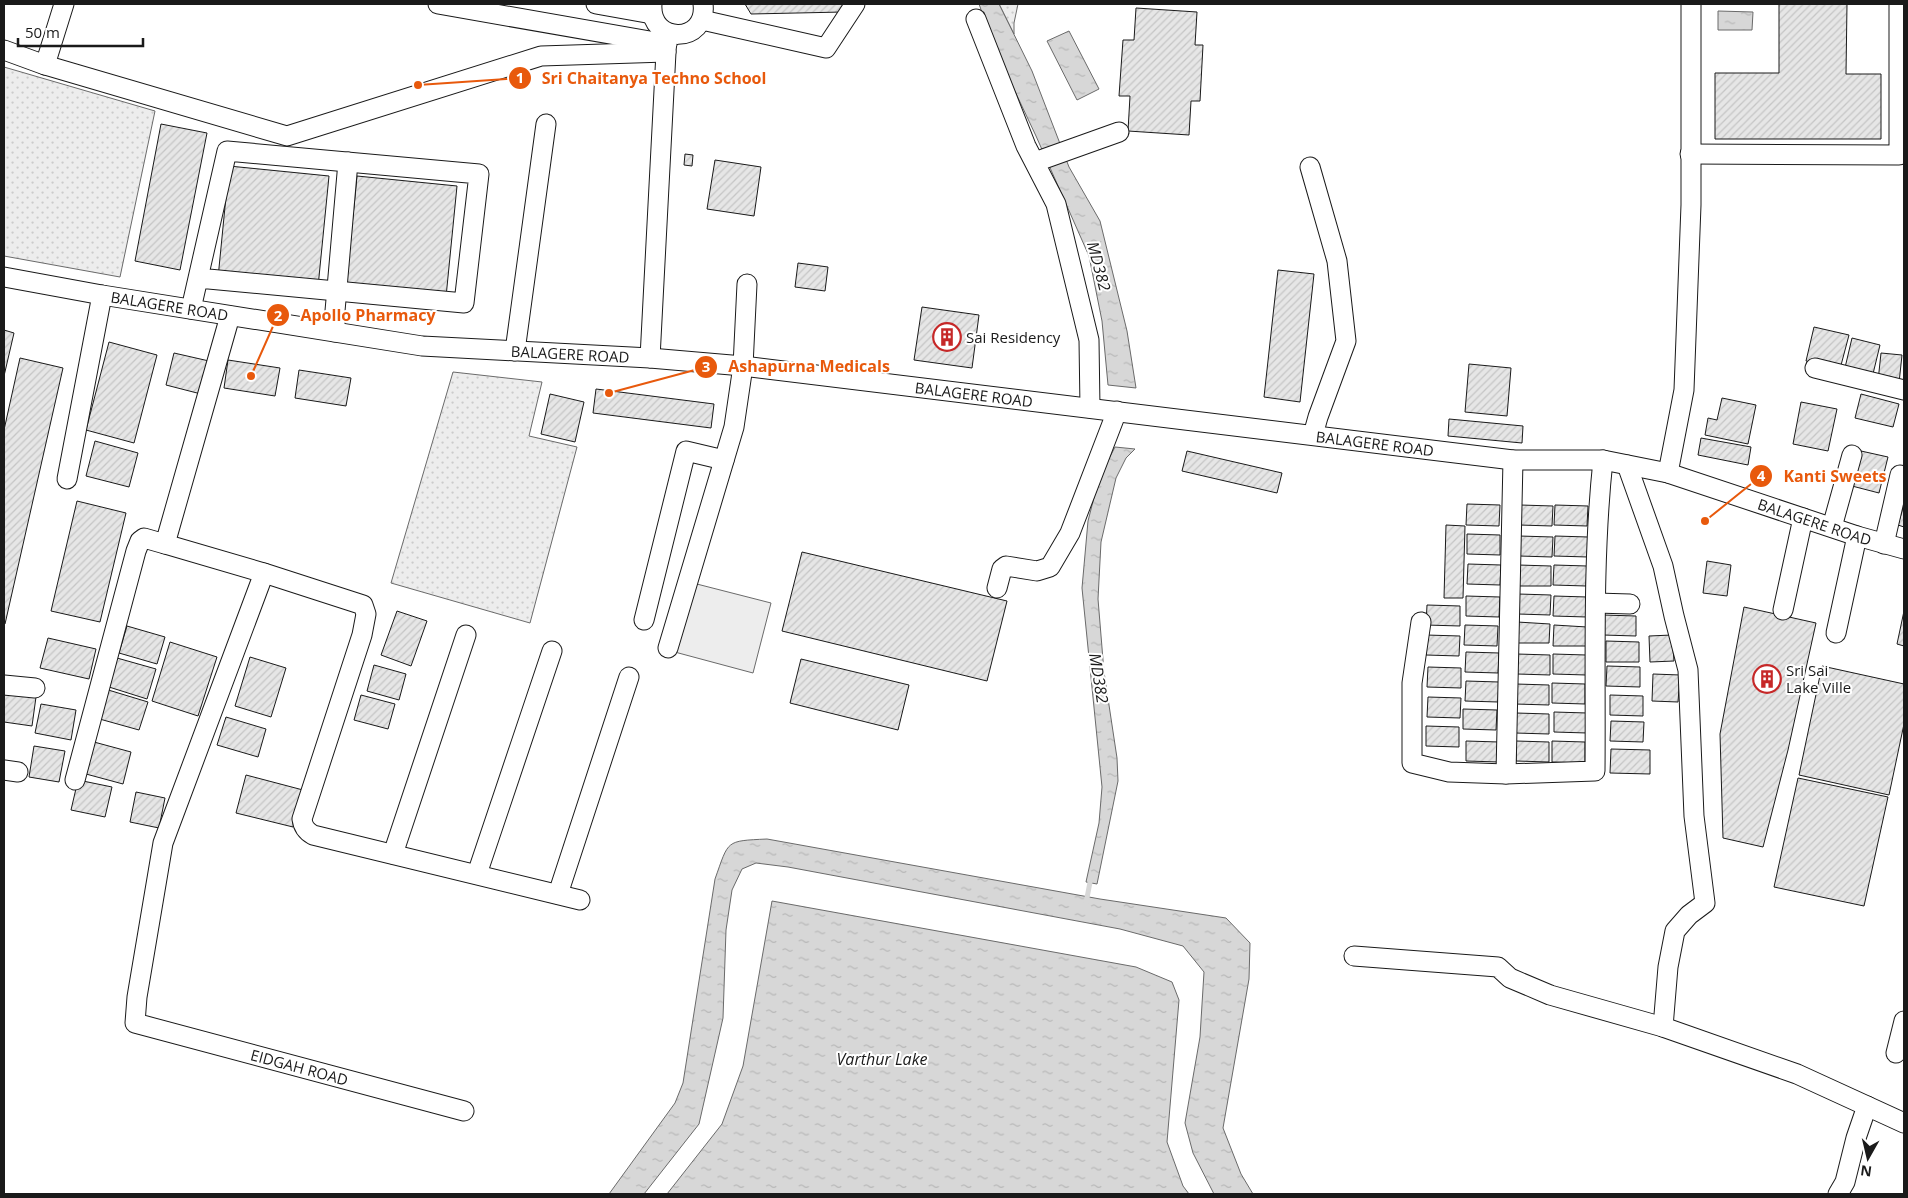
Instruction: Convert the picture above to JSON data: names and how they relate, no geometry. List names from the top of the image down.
{
  "streets": {
    "street": ["BALAGERE ROAD", "EIDGAH ROAD"]
  },
  "water": ["MD382", "Varthur Lake"],
  "places": {
    "other": [
      "Sri Chaitanya Techno School",
      "Apollo Pharmacy",
      "Ashapurna Medicals",
      "Kanti Sweets"
    ],
    "building": ["Sai Residency", "Sri Sai Lake Ville"]
  },
  "scale_bar": "50 m",
  "north": "bottom"
}
